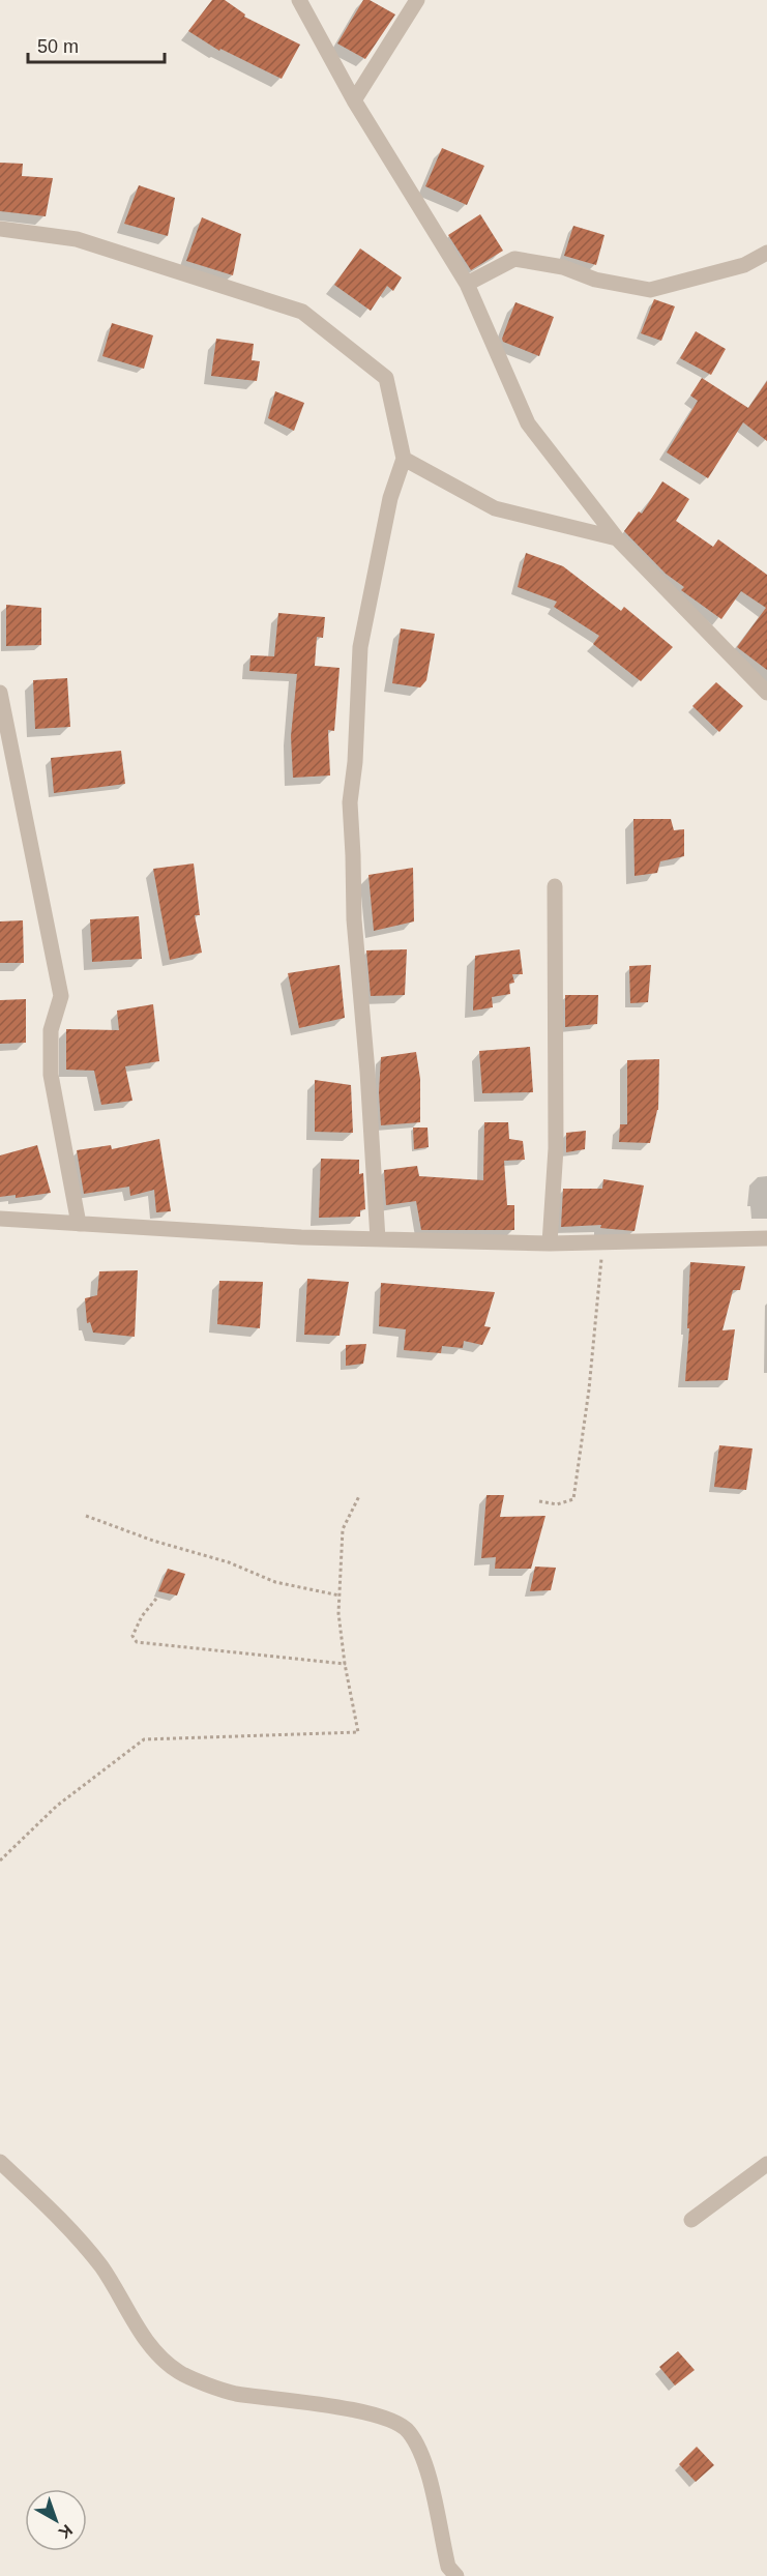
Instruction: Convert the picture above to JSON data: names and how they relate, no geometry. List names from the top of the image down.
{
  "scale_bar": "50 m",
  "north": "bottom right"
}
